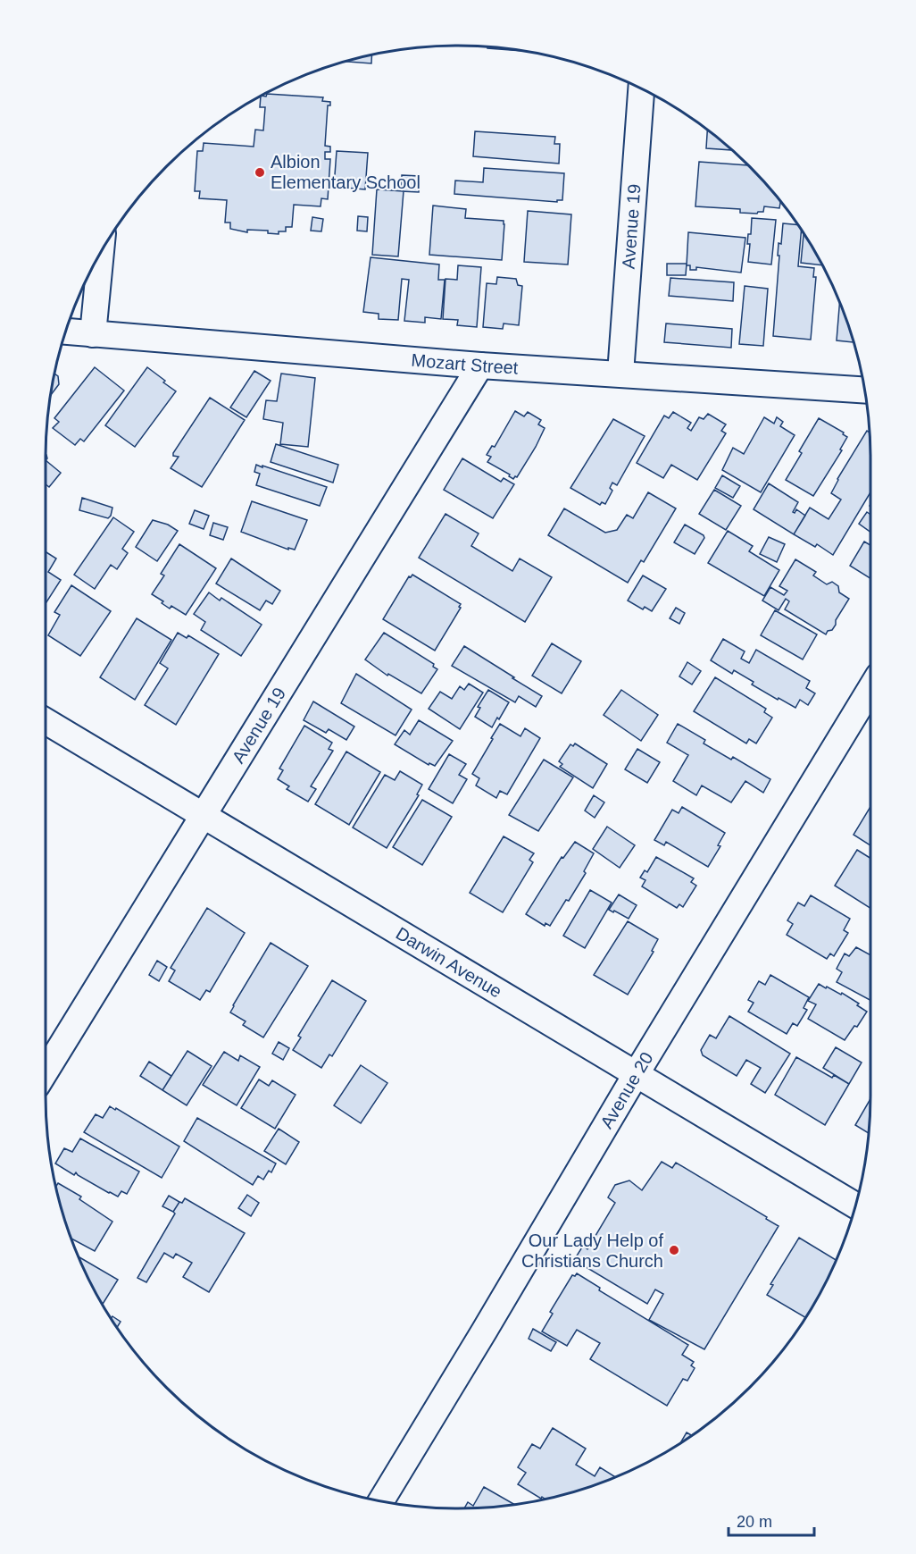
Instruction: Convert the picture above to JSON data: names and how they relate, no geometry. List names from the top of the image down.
{
  "streets": {
    "street": [
      "Avenue 19",
      "Mozart Street",
      "Darwin Avenue",
      "Avenue 20"
    ]
  },
  "crossings": [
    ["Avenue 19", "Mozart Street"],
    ["Avenue 19", "Darwin Avenue"],
    ["Darwin Avenue", "Avenue 20"]
  ],
  "places": ["Albion Elementary School", "Our Lady Help of Christians Church"],
  "scale_bar": "20 m"
}
